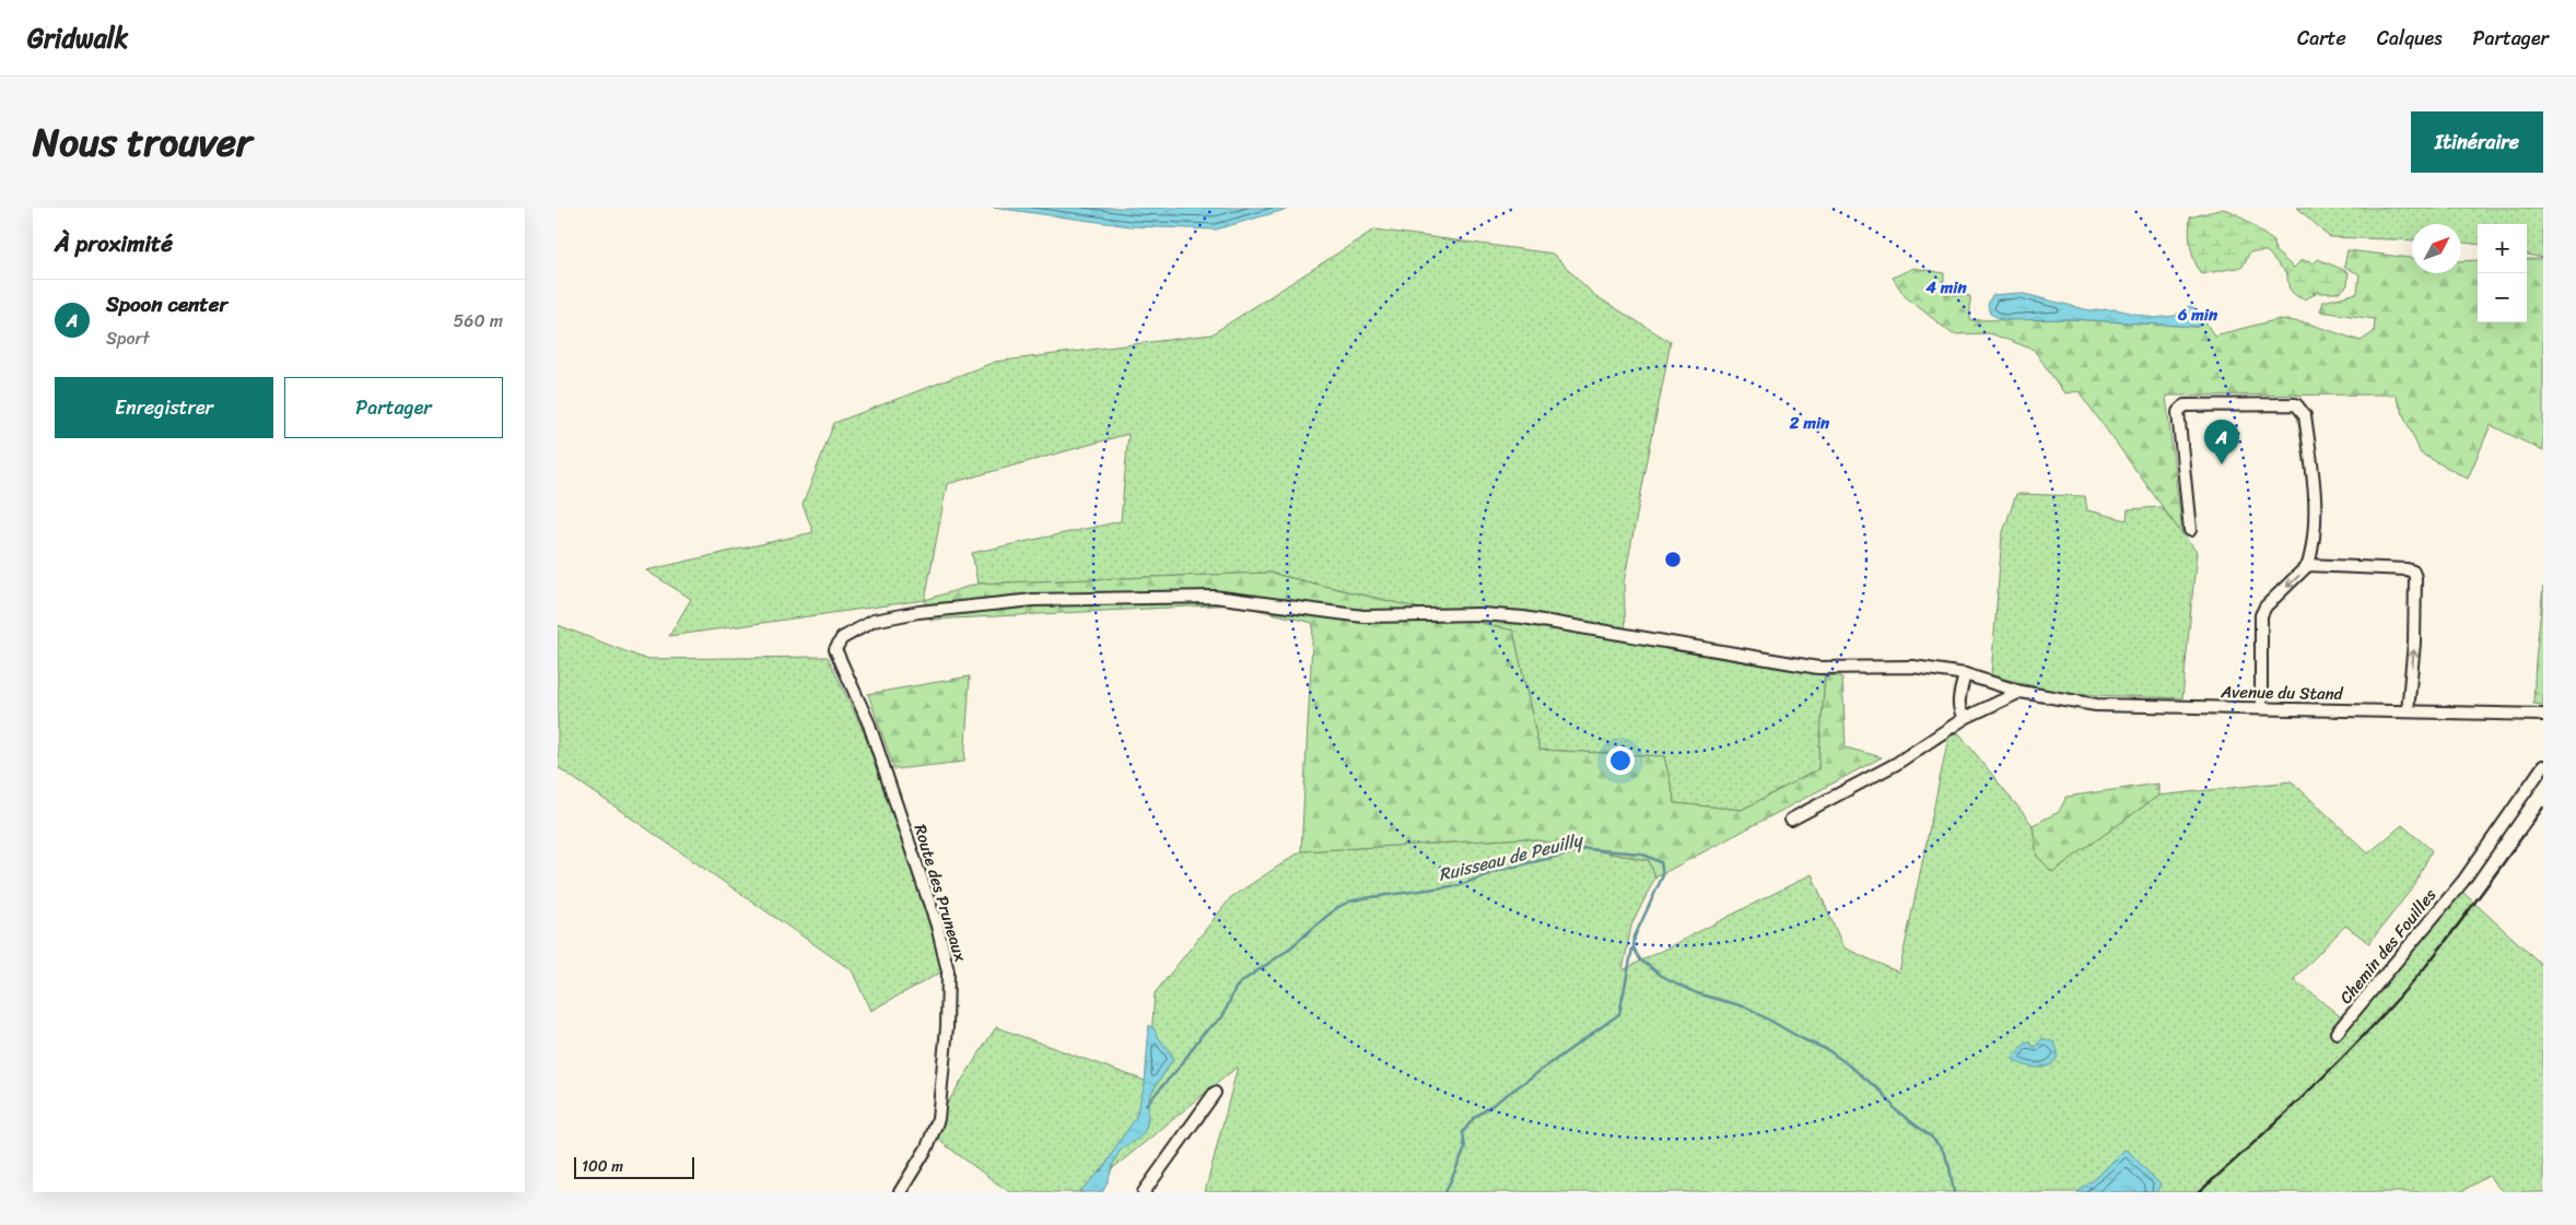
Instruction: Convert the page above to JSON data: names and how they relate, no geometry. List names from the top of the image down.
{
  "streets": {
    "street": ["Avenue du Stand", "Route des Pruneaux", "Chemin des Fouilles"]
  },
  "crossings": [
    ["Avenue du Stand", "Route des Pruneaux"]
  ],
  "water": ["Ruisseau de Peuilly"],
  "scale_bar": "100 m",
  "north": "top right",
  "page": {
    "header": "Gridwalk",
    "nav": ["Carte", "Calques", "Partager"],
    "title": "Nous trouver",
    "buttons": [
      "Itinéraire",
      ["Enregistrer", "Partager"]
    ],
    "heading": "À proximité",
    "map_buttons": ["+", "−"],
    "list": [
      {
        "mark": "A",
        "name": "Spoon center",
        "note": "Sport",
        "value": "560 m"
      }
    ],
    "pins": "A",
    "scale": "100 m"
  },
  "rings": ["4 min", "6 min", "2 min"]
}
